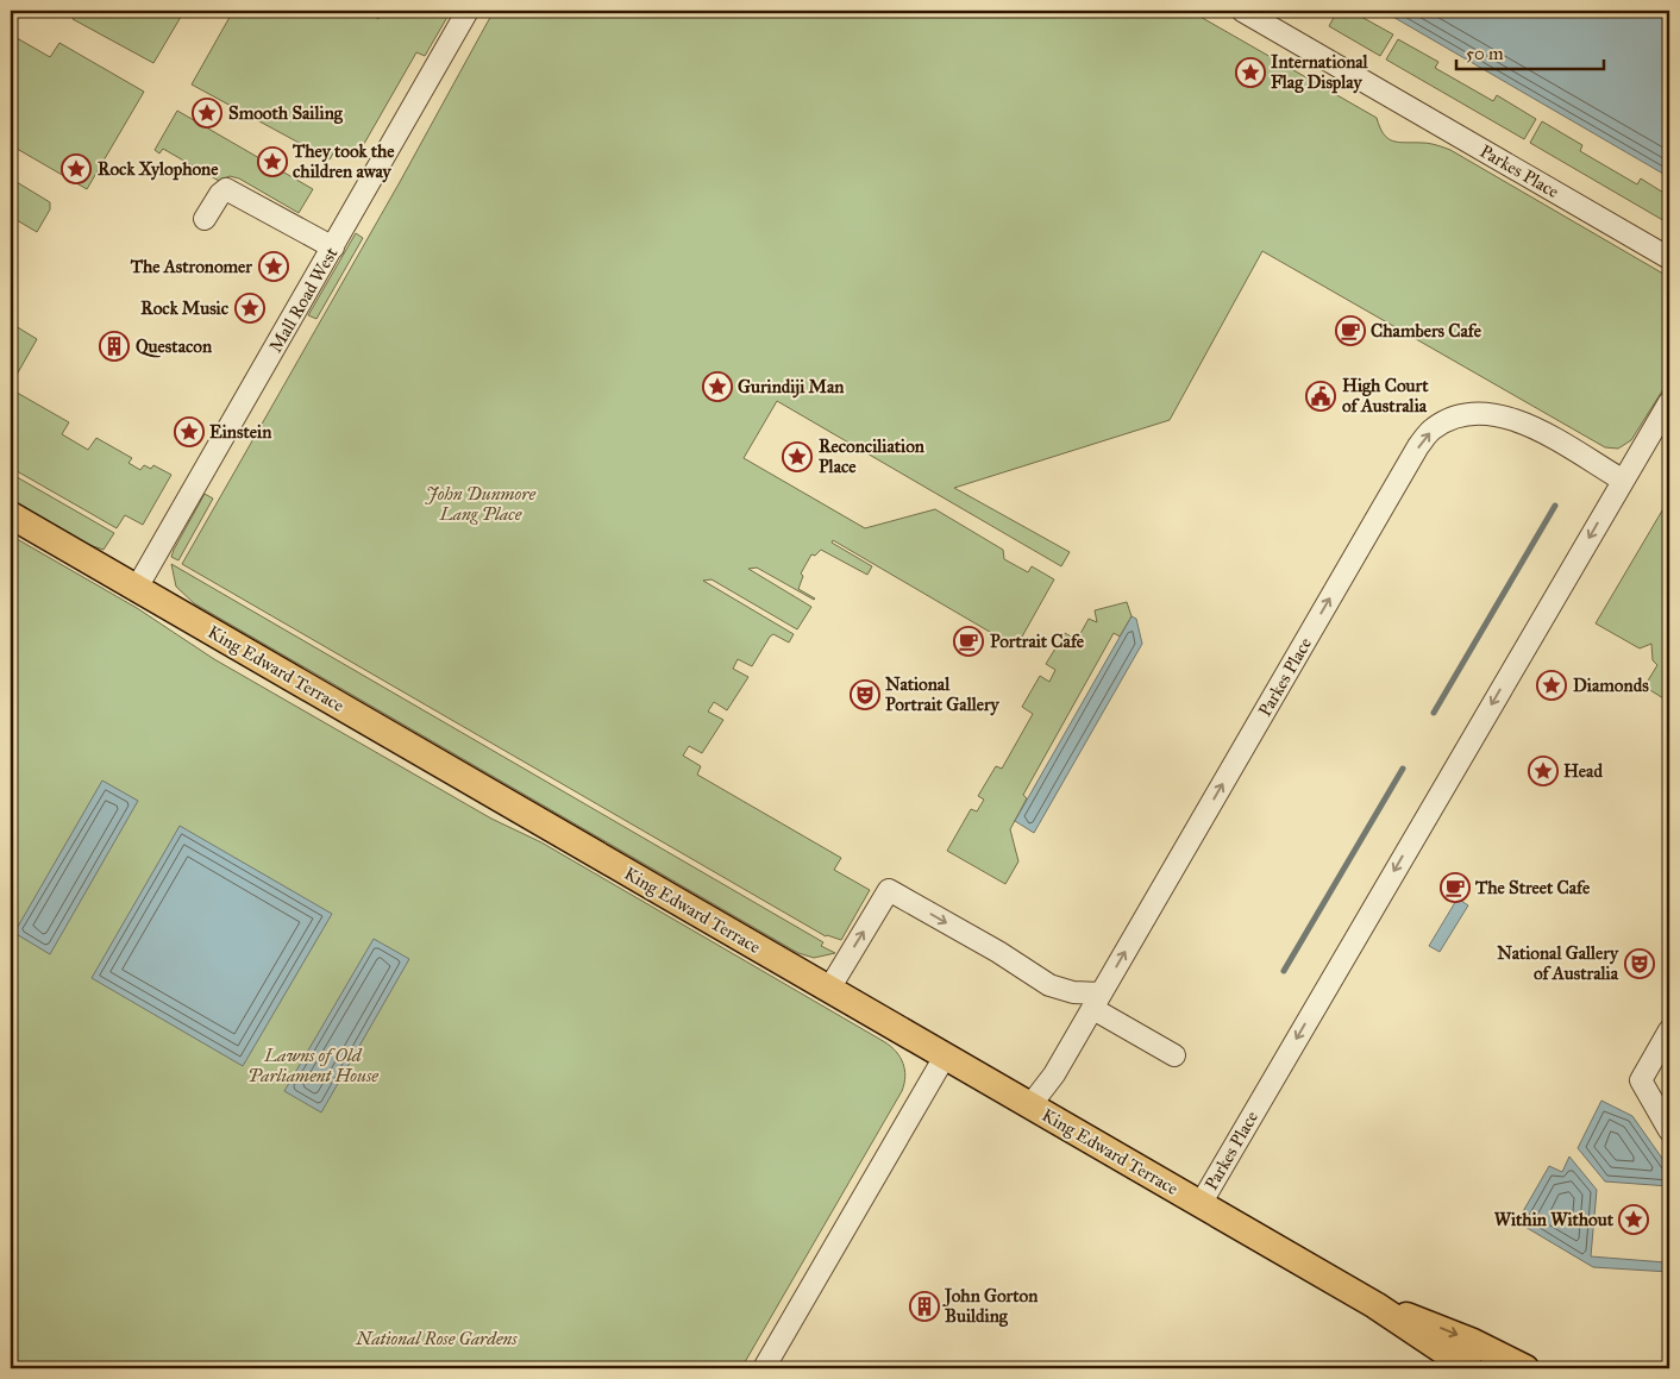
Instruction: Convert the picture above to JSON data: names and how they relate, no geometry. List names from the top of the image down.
{
  "streets": {
    "main road": ["King Edward Terrace"],
    "street": ["Parkes Place", "Mall Road West"]
  },
  "crossings": [
    ["Parkes Place", "King Edward Terrace"],
    ["Mall Road West", "King Edward Terrace"]
  ],
  "parks": ["John Dunmore Lang Place", "Lawns of Old Parliament House", "National Rose Gardens"],
  "places": {
    "place": [
      "International Flag Display",
      "Smooth Sailing",
      "They took the children away",
      "Rock Xylophone",
      "The Astronomer",
      "Rock Music",
      "Gurindiji Man",
      "Einstein",
      "Reconciliation Place",
      "Diamonds",
      "Head",
      "Within Without"
    ],
    "cafe": ["Chambers Cafe", "Portrait Cafe", "The Street Cafe"],
    "building": ["Questacon", "John Gorton Building"],
    "public building": ["High Court of Australia"],
    "theatre": ["National Portrait Gallery", "National Gallery of Australia"]
  },
  "scale_bar": "50 m"
}
